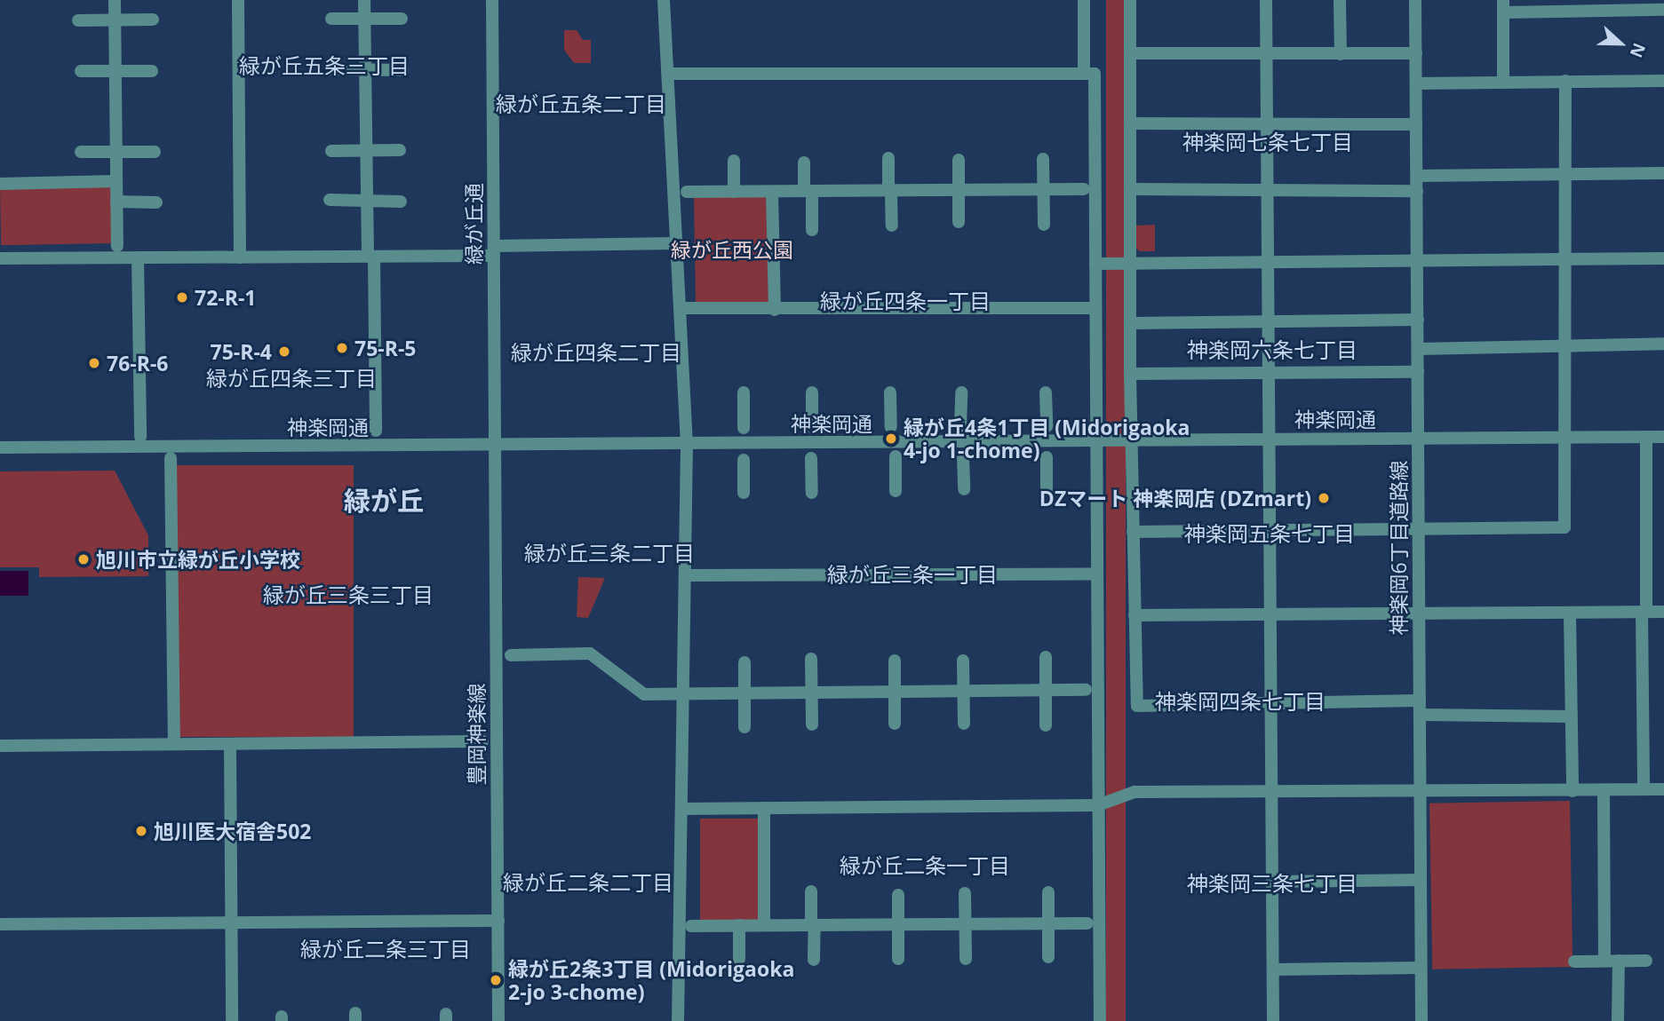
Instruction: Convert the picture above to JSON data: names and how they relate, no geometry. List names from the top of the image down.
{
  "streets": {
    "street": [
      "緑が丘通",
      "神楽岡通",
      "神楽岡6丁目道路線",
      "豊岡神楽線"
    ]
  },
  "crossings": [
    ["緑が丘通", "神楽岡通"],
    ["緑が丘通", "豊岡神楽線"],
    ["神楽岡通", "神楽岡6丁目道路線"],
    ["神楽岡通", "豊岡神楽線"]
  ],
  "districts": [
    "緑が丘五条三丁目",
    "緑が丘五条二丁目",
    "神楽岡七条七丁目",
    "緑が丘四条一丁目",
    "神楽岡六条七丁目",
    "緑が丘四条二丁目",
    "緑が丘四条三丁目",
    "緑が丘",
    "神楽岡五条七丁目",
    "緑が丘三条二丁目",
    "緑が丘三条一丁目",
    "緑が丘三条三丁目",
    "神楽岡四条七丁目",
    "緑が丘二条一丁目",
    "緑が丘二条二丁目",
    "神楽岡三条七丁目",
    "緑が丘二条三丁目"
  ],
  "parks": ["緑が丘西公園"],
  "places": [
    "72-R-1",
    "75-R-5",
    "75-R-4",
    "76-R-6",
    "緑が丘4条1丁目 (Midorigaoka 4-jo 1-chome)",
    "DZマート 神楽岡店 (DZmart)",
    "旭川市立緑が丘小学校",
    "旭川医大宿舎502",
    "緑が丘2条3丁目 (Midorigaoka 2-jo 3-chome)"
  ],
  "north": "right"
}
